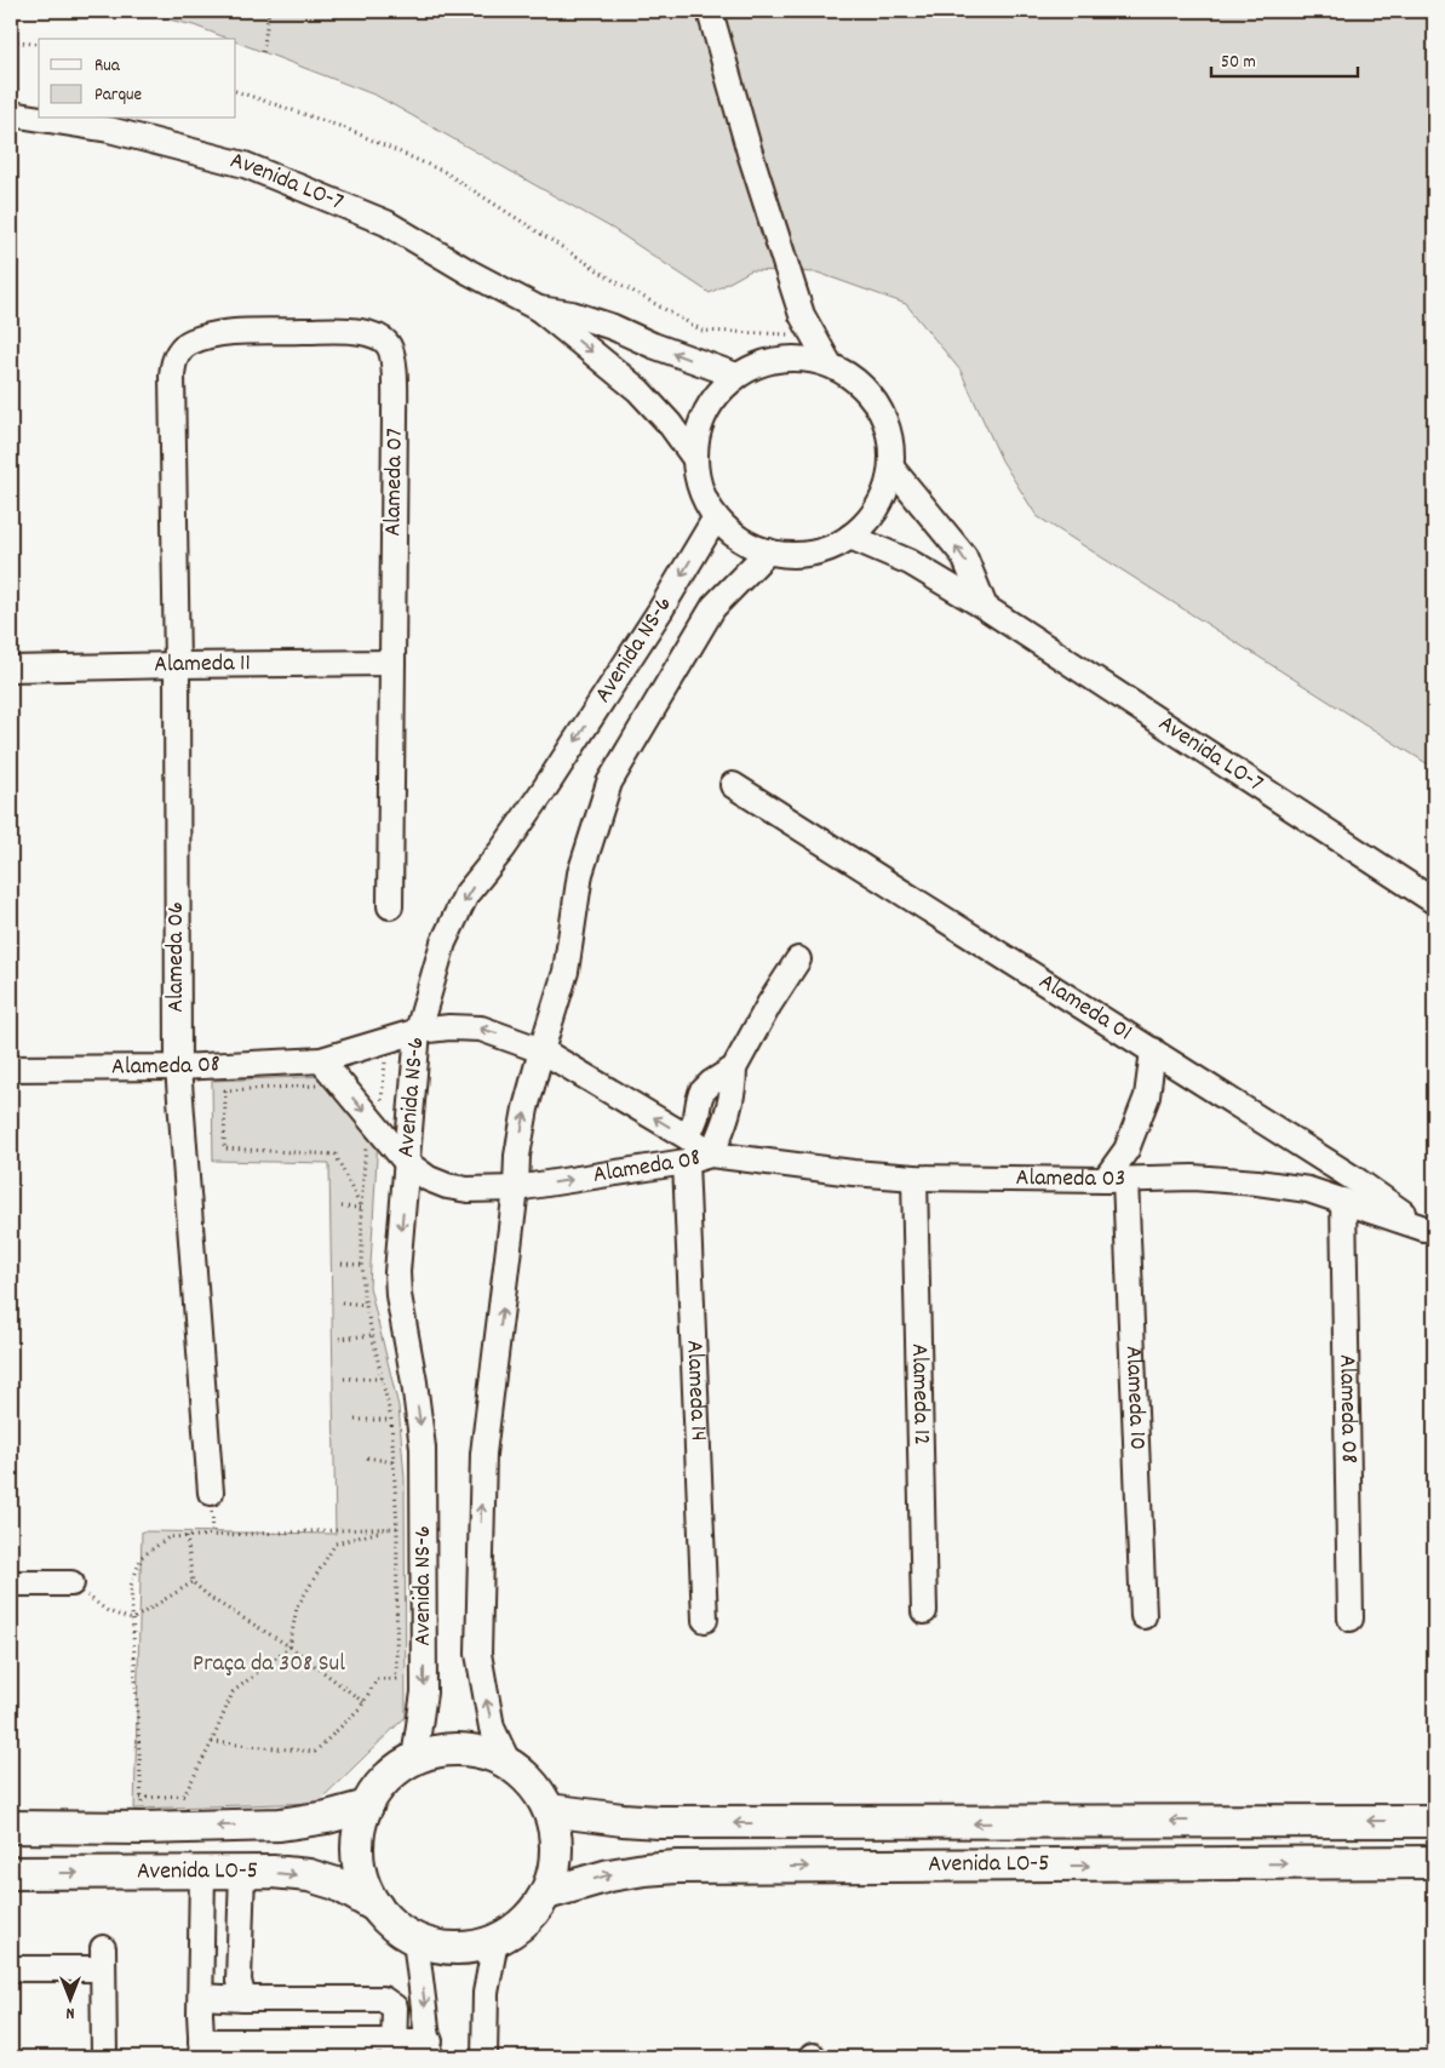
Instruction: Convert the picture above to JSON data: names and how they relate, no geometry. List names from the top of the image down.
{
  "streets": {
    "main road": ["Avenida LO-5"],
    "street": [
      "Avenida LO-7",
      "Alameda 07",
      "Avenida NS-6",
      "Alameda 11",
      "Alameda 06",
      "Alameda 01",
      "Alameda 08",
      "Alameda 03",
      "Alameda 14",
      "Alameda 12",
      "Alameda 10"
    ]
  },
  "crossings": [
    ["Avenida LO-7", "Avenida NS-6"],
    ["Alameda 07", "Alameda 11"],
    ["Alameda 07", "Alameda 06"],
    ["Avenida NS-6", "Alameda 08"],
    ["Avenida NS-6", "Avenida LO-5"],
    ["Alameda 11", "Alameda 06"],
    ["Alameda 06", "Alameda 08"],
    ["Alameda 01", "Alameda 03"],
    ["Alameda 08", "Alameda 03"],
    ["Alameda 08", "Alameda 14"],
    ["Alameda 03", "Alameda 12"],
    ["Alameda 03", "Alameda 10"]
  ],
  "parks": ["Praça da 308 Sul"],
  "legend": ["Rua", "Parque"],
  "scale_bar": "50 m",
  "north": "bottom"
}
